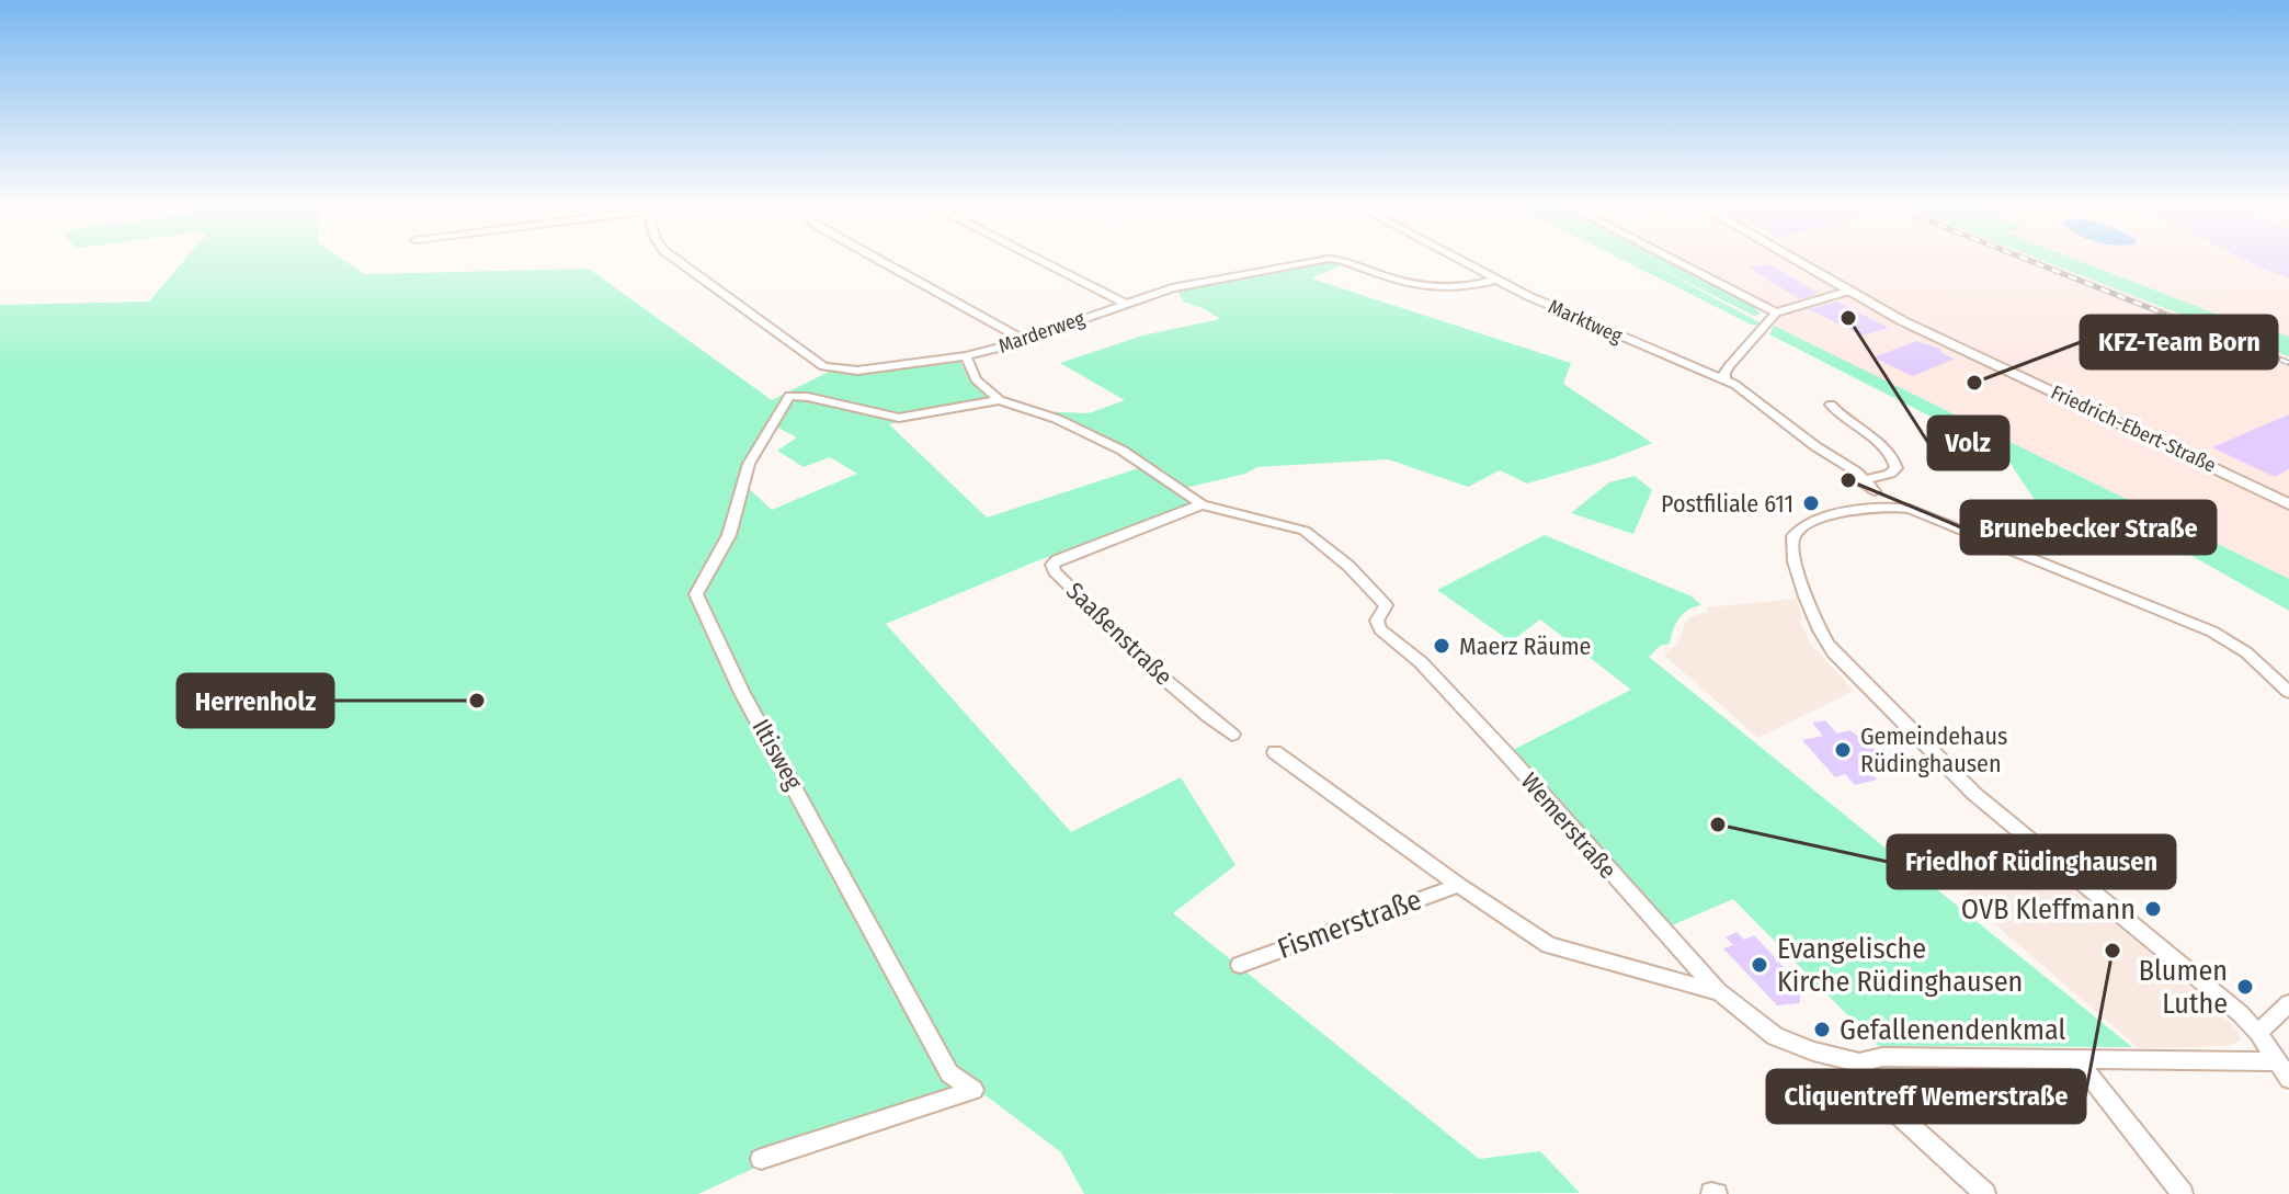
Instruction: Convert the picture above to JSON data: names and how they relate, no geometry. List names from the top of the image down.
{
  "streets": {
    "street": [
      "Marktweg",
      "Marderweg",
      "Friedrich-Ebert-Straße",
      "Saaßenstraße",
      "Iltisweg",
      "Wemerstraße",
      "Fismerstraße"
    ]
  },
  "crossings": [
    ["Marktweg", "Marderweg"],
    ["Marderweg", "Wemerstraße"],
    ["Saaßenstraße", "Wemerstraße"],
    ["Iltisweg", "Wemerstraße"],
    ["Wemerstraße", "Fismerstraße"]
  ],
  "places": [
    "Volz",
    "KFZ-Team Born",
    "Brunebecker Straße",
    "Postfiliale 611",
    "Maerz Räume",
    "Herrenholz",
    "Gemeindehaus Rüdinghausen",
    "Friedhof Rüdinghausen",
    "OVB Kleffmann",
    "Cliquentreff Wemerstraße",
    "Evangelische Kirche Rüdinghausen",
    "Blumen Luthe",
    "Gefallenendenkmal"
  ]
}
